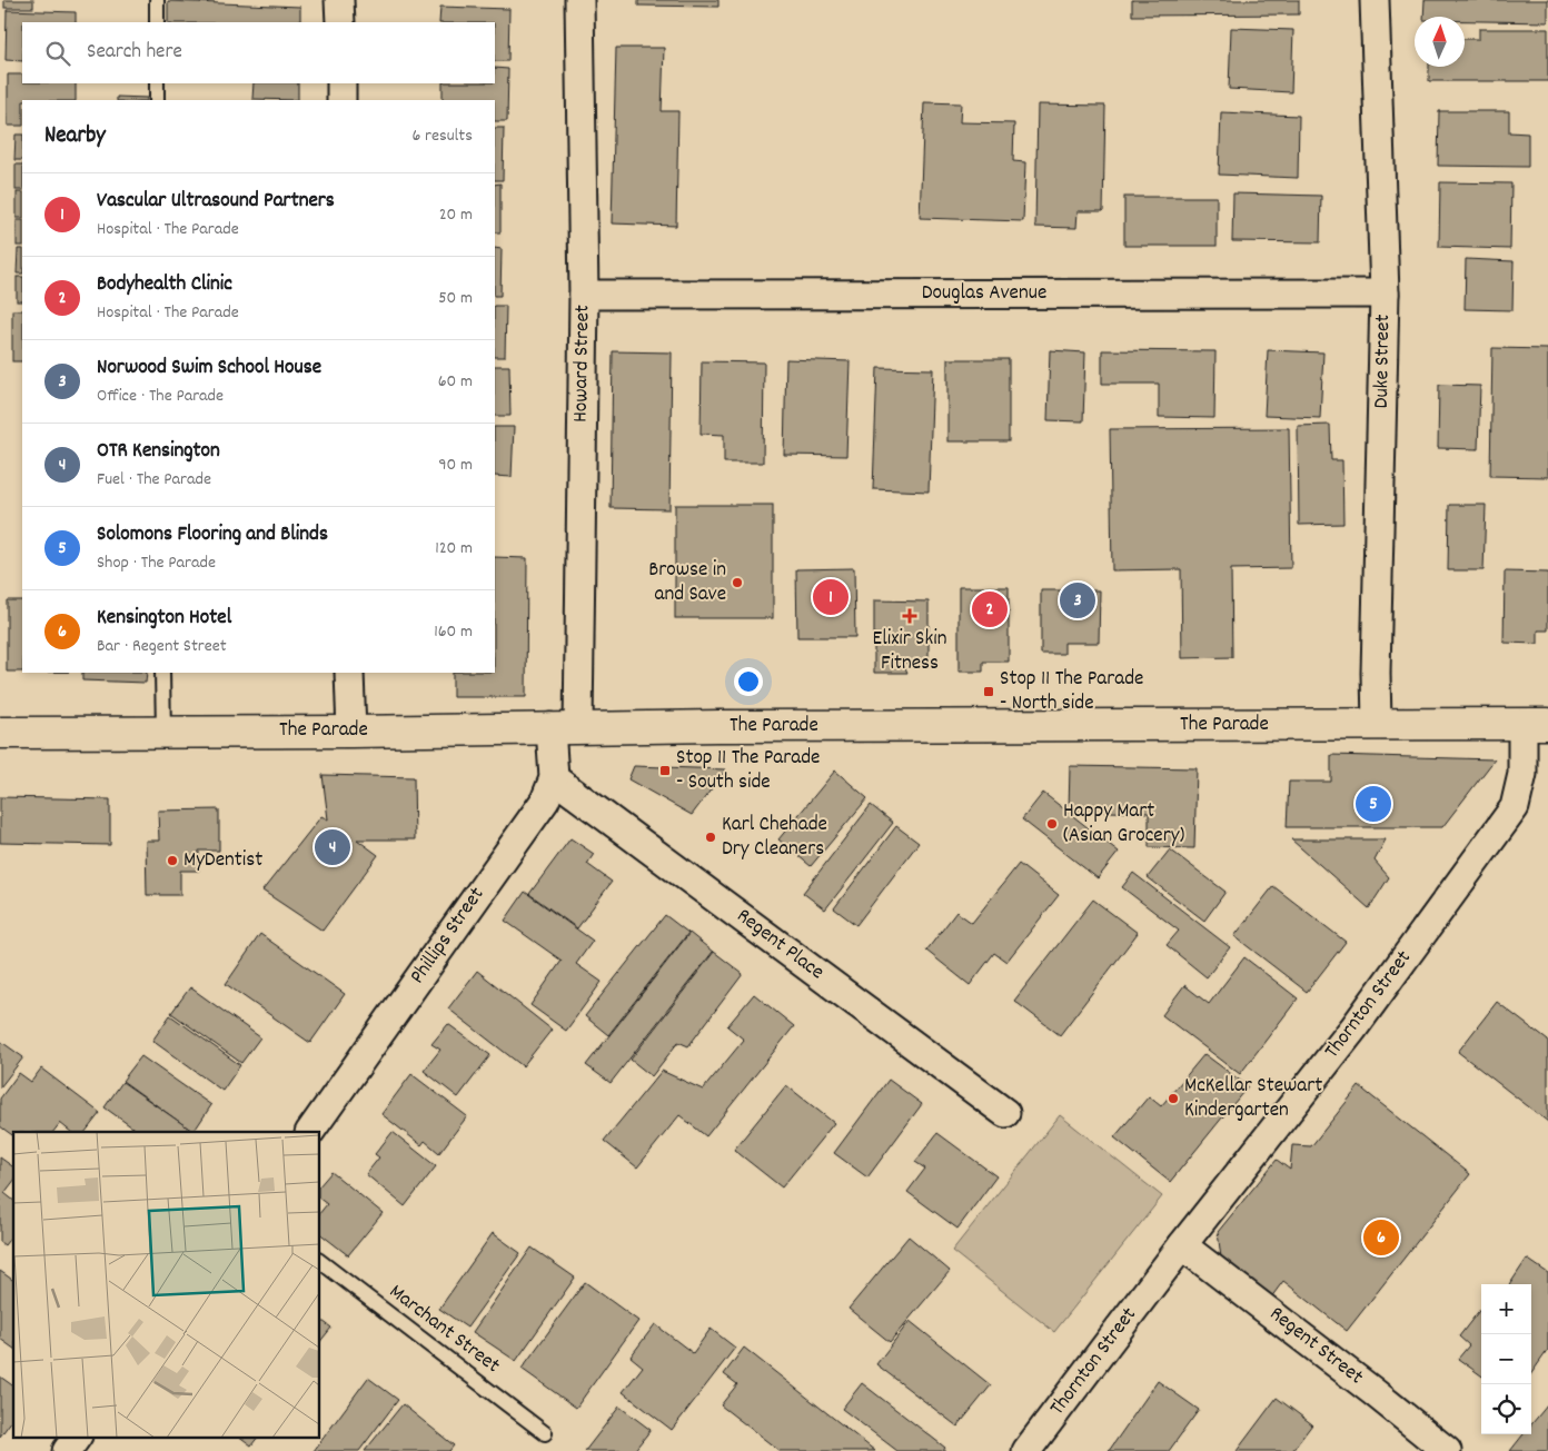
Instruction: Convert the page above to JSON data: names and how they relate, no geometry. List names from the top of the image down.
{
  "streets": {
    "main road": ["The Parade"],
    "street": [
      "Douglas Avenue",
      "Duke Street",
      "Howard Street",
      "Phillips Street",
      "Regent Place",
      "Thornton Street",
      "Regent Street"
    ],
    "lane": ["Marchant Street"]
  },
  "crossings": [
    ["Douglas Avenue", "Duke Street"],
    ["Douglas Avenue", "Howard Street"],
    ["Duke Street", "The Parade"],
    ["Howard Street", "The Parade"],
    ["Howard Street", "Phillips Street"],
    ["The Parade", "Phillips Street"],
    ["The Parade", "Thornton Street"],
    ["Phillips Street", "Regent Place"],
    ["Thornton Street", "Regent Street"]
  ],
  "places": {
    "other": [
      "Browse in and Save",
      "Happy Mart (Asian Grocery)",
      "Karl Chehade Dry Cleaners",
      "MyDentist",
      "McKellar Stewart Kindergarten"
    ],
    "health": ["Elixir Skin Fitness"],
    "transit": ["Stop 11 The Parade - North side", "Stop 11 The Parade - South side"]
  },
  "north": "top",
  "page": {
    "search": "Search here",
    "heading": ["Nearby", "6 results"],
    "list": [
      {
        "mark": "1",
        "name": "Vascular Ultrasound Partners",
        "note": "Hospital · The Parade",
        "value": "20 m"
      },
      {
        "mark": "2",
        "name": "Bodyhealth Clinic",
        "note": "Hospital · The Parade",
        "value": "50 m"
      },
      {
        "mark": "3",
        "name": "Norwood Swim School House",
        "note": "Office · The Parade",
        "value": "60 m"
      },
      {
        "mark": "4",
        "name": "OTR Kensington",
        "note": "Fuel · The Parade",
        "value": "90 m"
      },
      {
        "mark": "5",
        "name": "Solomons Flooring and Blinds",
        "note": "Shop · The Parade",
        "value": "120 m"
      },
      {
        "mark": "6",
        "name": "Kensington Hotel",
        "note": "Bar · Regent Street",
        "value": "160 m"
      }
    ],
    "pins": [
      "1",
      "3",
      "2",
      "5",
      "4",
      "6"
    ],
    "map_buttons": ["+", "−"]
  }
}
